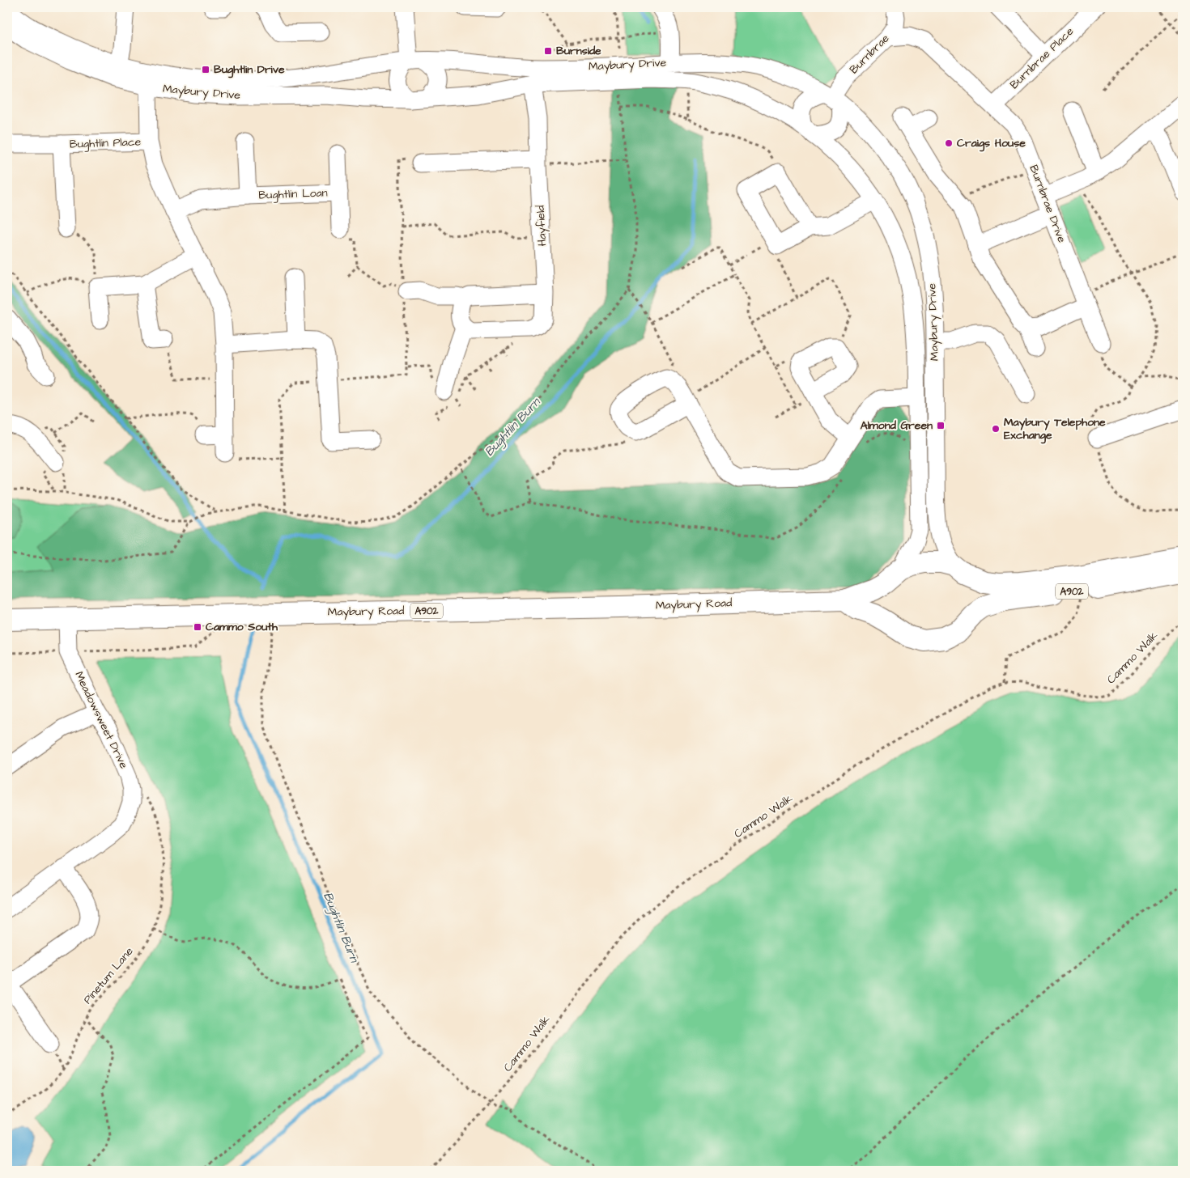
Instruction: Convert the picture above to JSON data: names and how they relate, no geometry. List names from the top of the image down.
{
  "streets": {
    "main road": ["A902", "Maybury Road"],
    "street": [
      "Burnbrae",
      "Burnbrae Place",
      "Maybury Drive",
      "Bughtlin Place",
      "Bughtlin Loan",
      "Burnbrae Drive",
      "Hayfield",
      "Meadowsweet Drive"
    ],
    "path": ["Cammo Walk", "Pinetum Lane"]
  },
  "crossings": [
    ["Burnbrae", "Maybury Drive"],
    ["Burnbrae", "Burnbrae Drive"],
    ["Burnbrae Place", "Burnbrae Drive"],
    ["Maybury Drive", "Hayfield"],
    ["Maybury Drive", "A902"],
    ["Maybury Drive", "Maybury Road"],
    ["A902", "Maybury Road"],
    ["Maybury Road", "Meadowsweet Drive"]
  ],
  "water": ["Bughtlin Burn"],
  "places": {
    "transit": [
      "Burnside",
      "Bughtlin Drive",
      "Almond Green",
      "Cammo South"
    ],
    "other": ["Craigs House", "Maybury Telephone Exchange"]
  }
}
